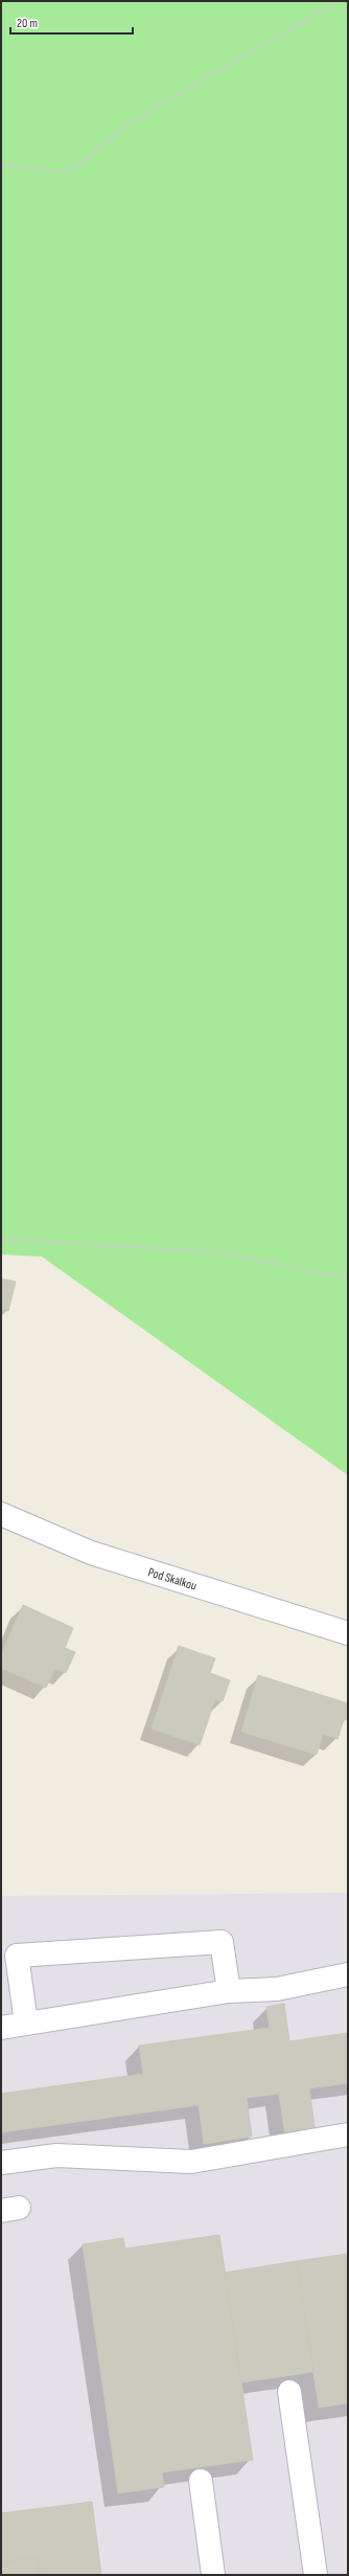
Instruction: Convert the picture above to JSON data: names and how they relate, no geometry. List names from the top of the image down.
{
  "streets": {
    "street": ["Pod Skalkou"]
  },
  "scale_bar": "20 m"
}
